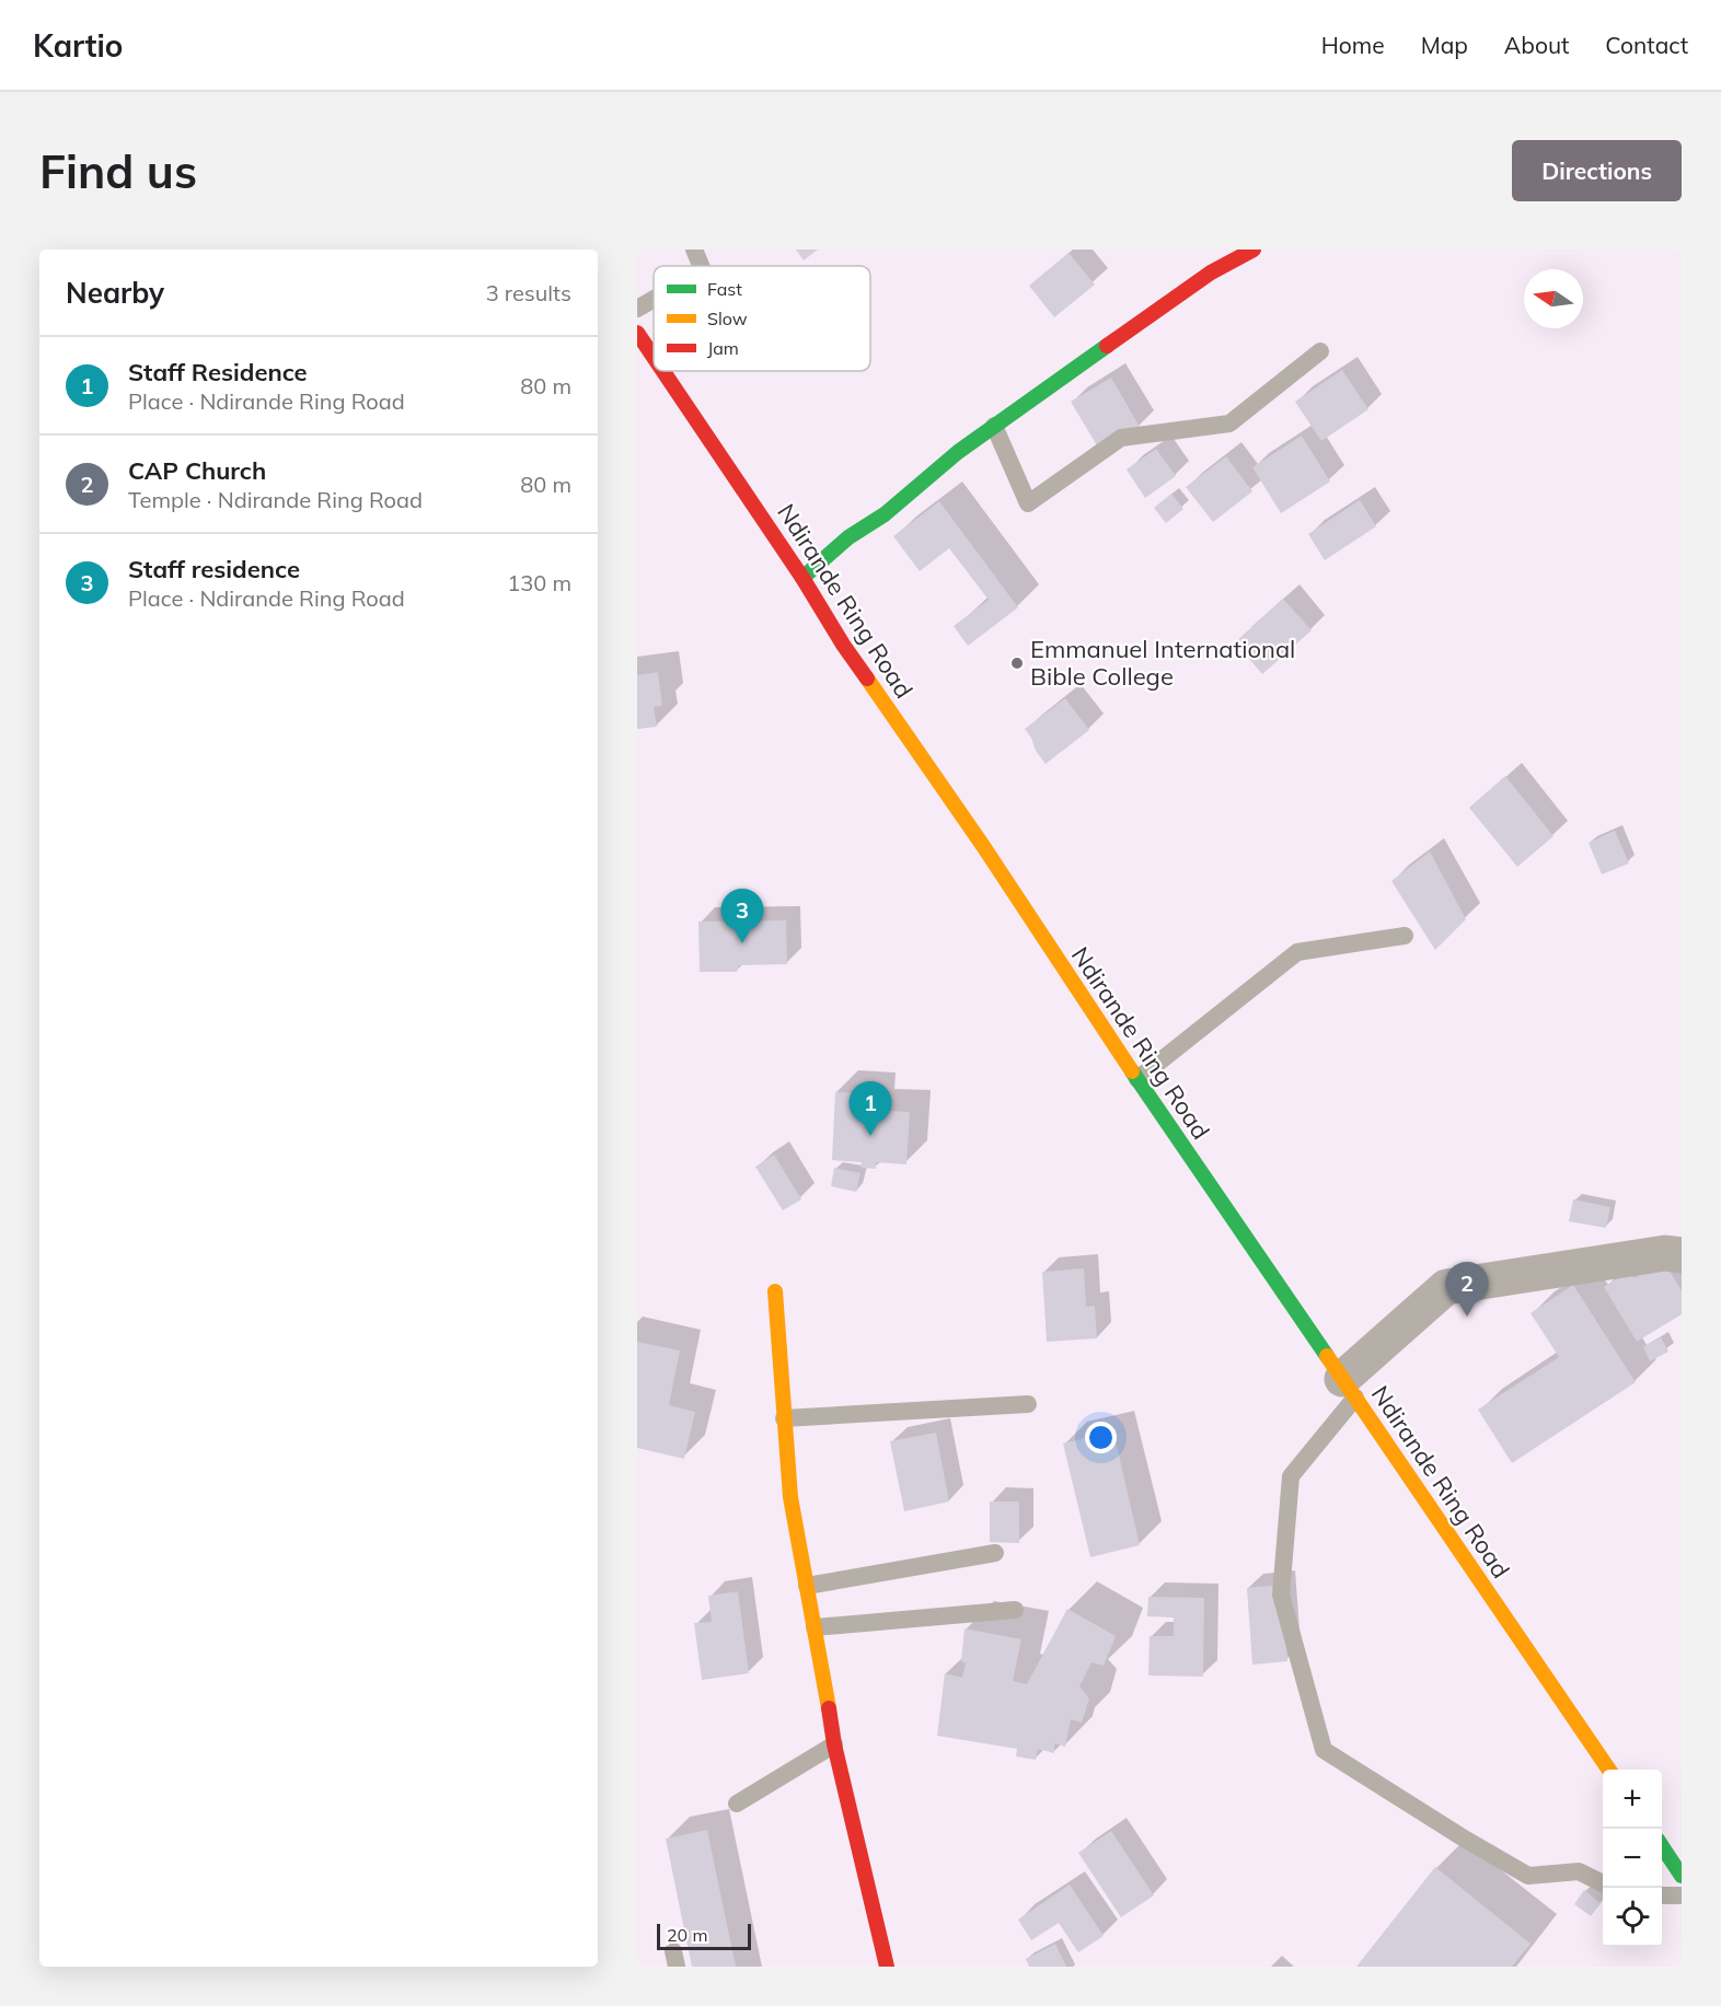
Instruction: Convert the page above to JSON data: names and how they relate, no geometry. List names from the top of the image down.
{
  "streets": {
    "street": ["Ndirande Ring Road"]
  },
  "places": ["Emmanuel International Bible College"],
  "legend": ["Fast", "Slow", "Jam"],
  "scale_bar": "20 m",
  "north": "left",
  "page": {
    "header": "Kartio",
    "nav": [
      "Home",
      "Map",
      "About",
      "Contact"
    ],
    "buttons": "Directions",
    "title": "Find us",
    "heading": ["Nearby", "3 results"],
    "list": [
      {
        "mark": "1",
        "name": "Staff Residence",
        "note": "Place · Ndirande Ring Road",
        "value": "80 m"
      },
      {
        "mark": "2",
        "name": "CAP Church",
        "note": "Temple · Ndirande Ring Road",
        "value": "80 m"
      },
      {
        "mark": "3",
        "name": "Staff residence",
        "note": "Place · Ndirande Ring Road",
        "value": "130 m"
      }
    ],
    "pins": ["3", "1", "2"],
    "map_buttons": ["+", "−"],
    "scale": "20 m"
  }
}
